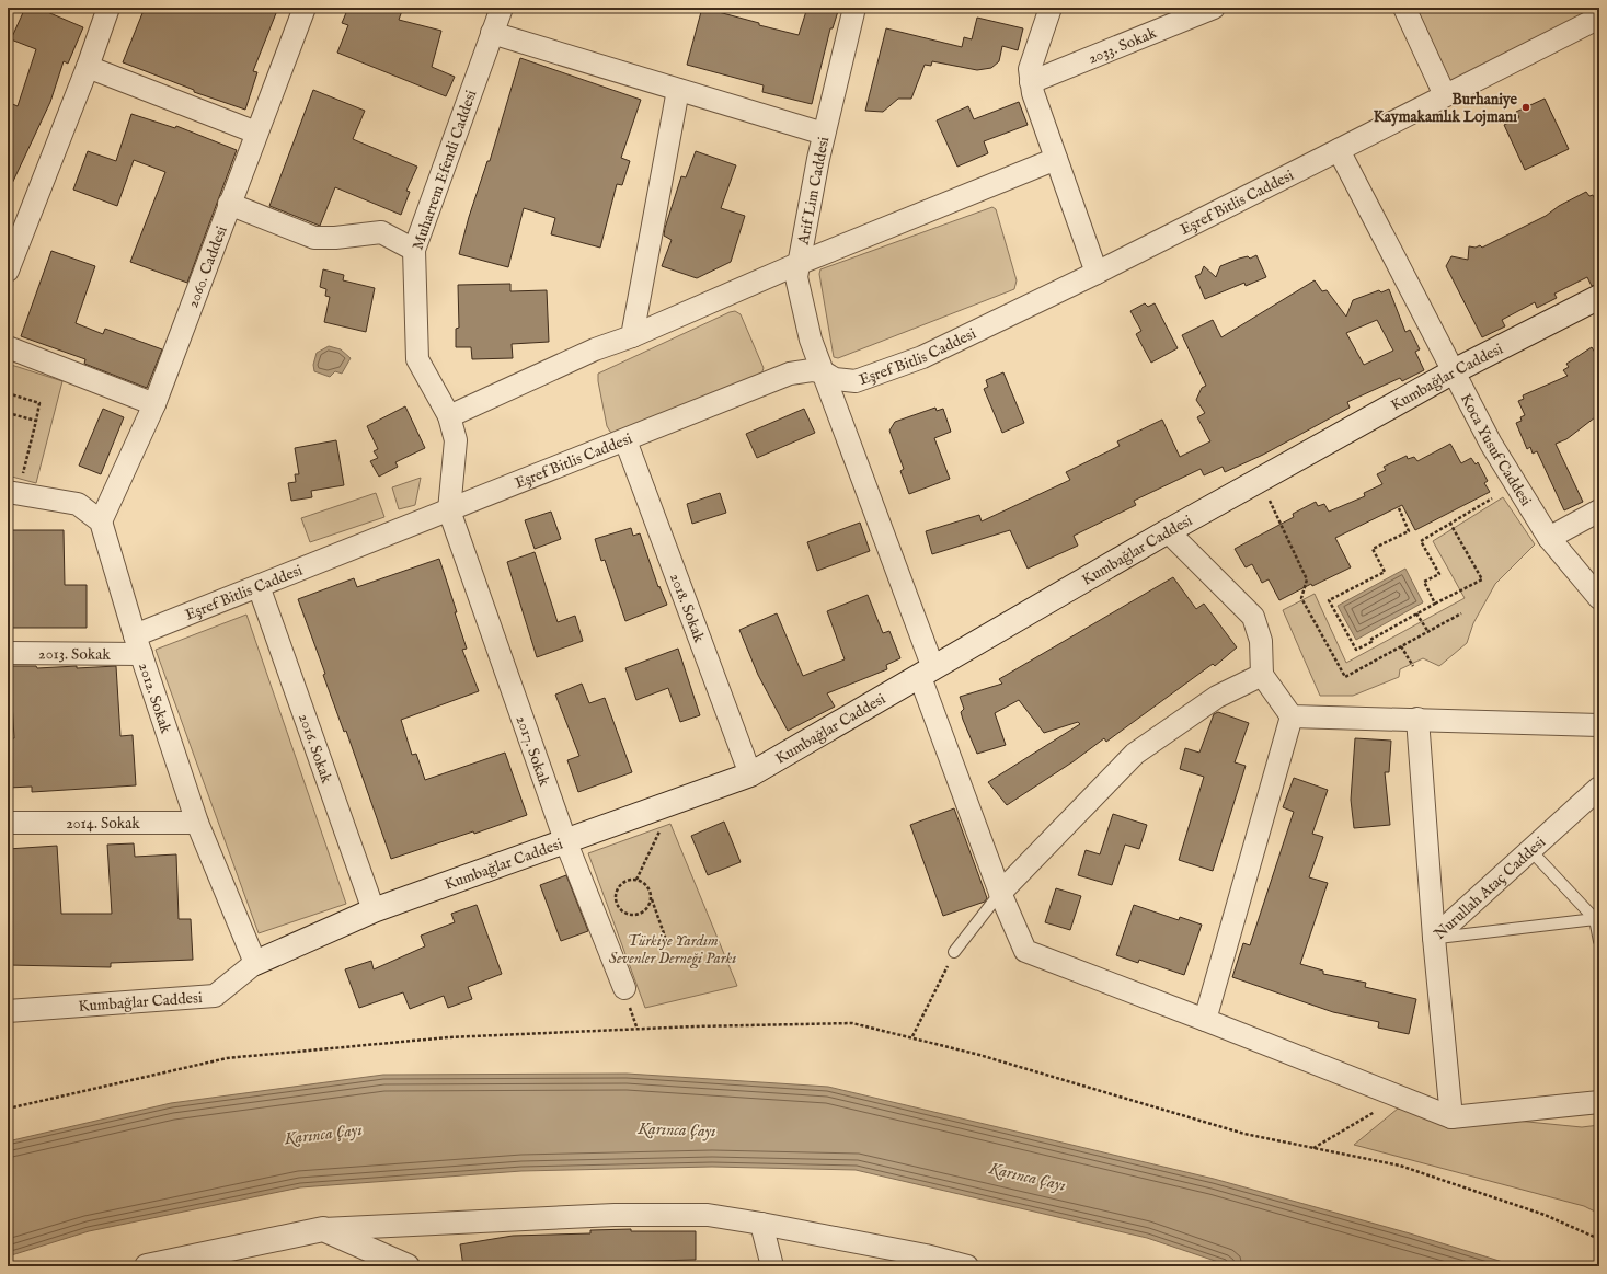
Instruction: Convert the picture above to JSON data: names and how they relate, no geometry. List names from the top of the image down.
{
  "streets": {
    "main road": ["Kumbağlar Caddesi"],
    "street": [
      "2033. Sokak",
      "Muharrem Efendi Caddesi",
      "Arif Lim Caddesi",
      "Eşref Bitlis Caddesi",
      "2060. Caddesi",
      "Koca Yusuf Caddesi",
      "2018. Sokak",
      "2013. Sokak",
      "2012. Sokak",
      "2016. Sokak",
      "2017. Sokak",
      "2014. Sokak",
      "Nurullah Ataç Caddesi"
    ]
  },
  "crossings": [
    ["Muharrem Efendi Caddesi", "Eşref Bitlis Caddesi"],
    ["Muharrem Efendi Caddesi", "2017. Sokak"],
    ["Arif Lim Caddesi", "Eşref Bitlis Caddesi"],
    ["Arif Lim Caddesi", "Kumbağlar Caddesi"],
    ["Arif Lim Caddesi", "Nurullah Ataç Caddesi"],
    ["Eşref Bitlis Caddesi", "Koca Yusuf Caddesi"],
    ["Eşref Bitlis Caddesi", "2018. Sokak"],
    ["Eşref Bitlis Caddesi", "2013. Sokak"],
    ["Eşref Bitlis Caddesi", "2012. Sokak"],
    ["Eşref Bitlis Caddesi", "2016. Sokak"],
    ["Eşref Bitlis Caddesi", "2017. Sokak"],
    ["2060. Caddesi", "2012. Sokak"],
    ["Kumbağlar Caddesi", "Koca Yusuf Caddesi"],
    ["Kumbağlar Caddesi", "2018. Sokak"],
    ["Kumbağlar Caddesi", "2012. Sokak"],
    ["Kumbağlar Caddesi", "2016. Sokak"],
    ["Kumbağlar Caddesi", "2017. Sokak"],
    ["2013. Sokak", "2012. Sokak"],
    ["2012. Sokak", "2014. Sokak"]
  ],
  "water": ["Karınca Çayı"],
  "parks": ["Türkiye Yardım Sevenler Derneği Parkı"],
  "places": ["Burhaniye Kaymakamlık Lojmanı"]
}
